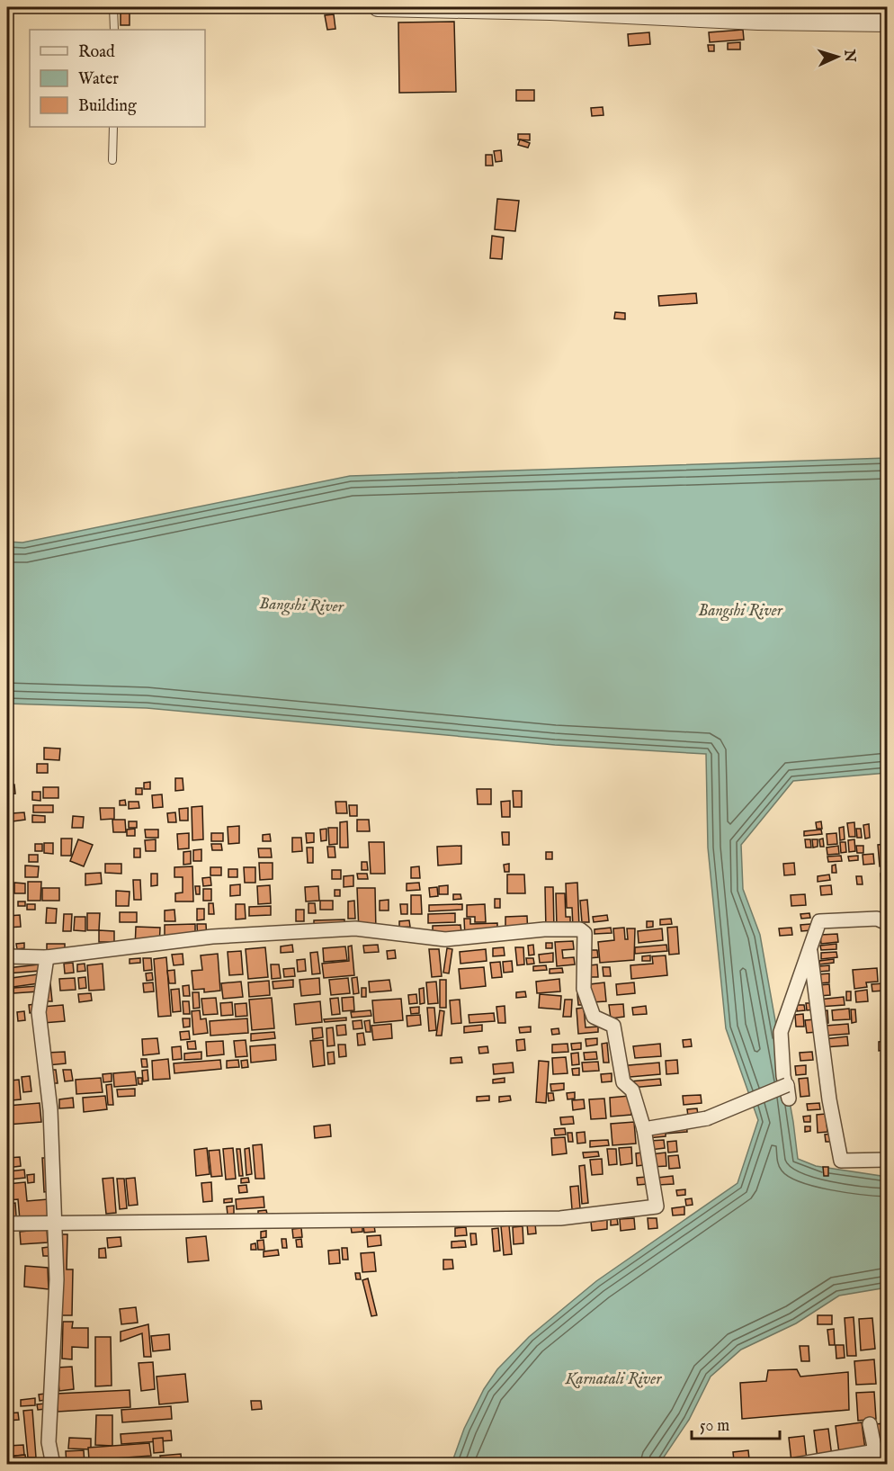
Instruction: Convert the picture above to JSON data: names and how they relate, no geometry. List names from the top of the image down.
{
  "water": ["Bangshi River", "Karnatali River"],
  "legend": ["Road", "Water", "Building"],
  "scale_bar": "50 m",
  "north": "right"
}
